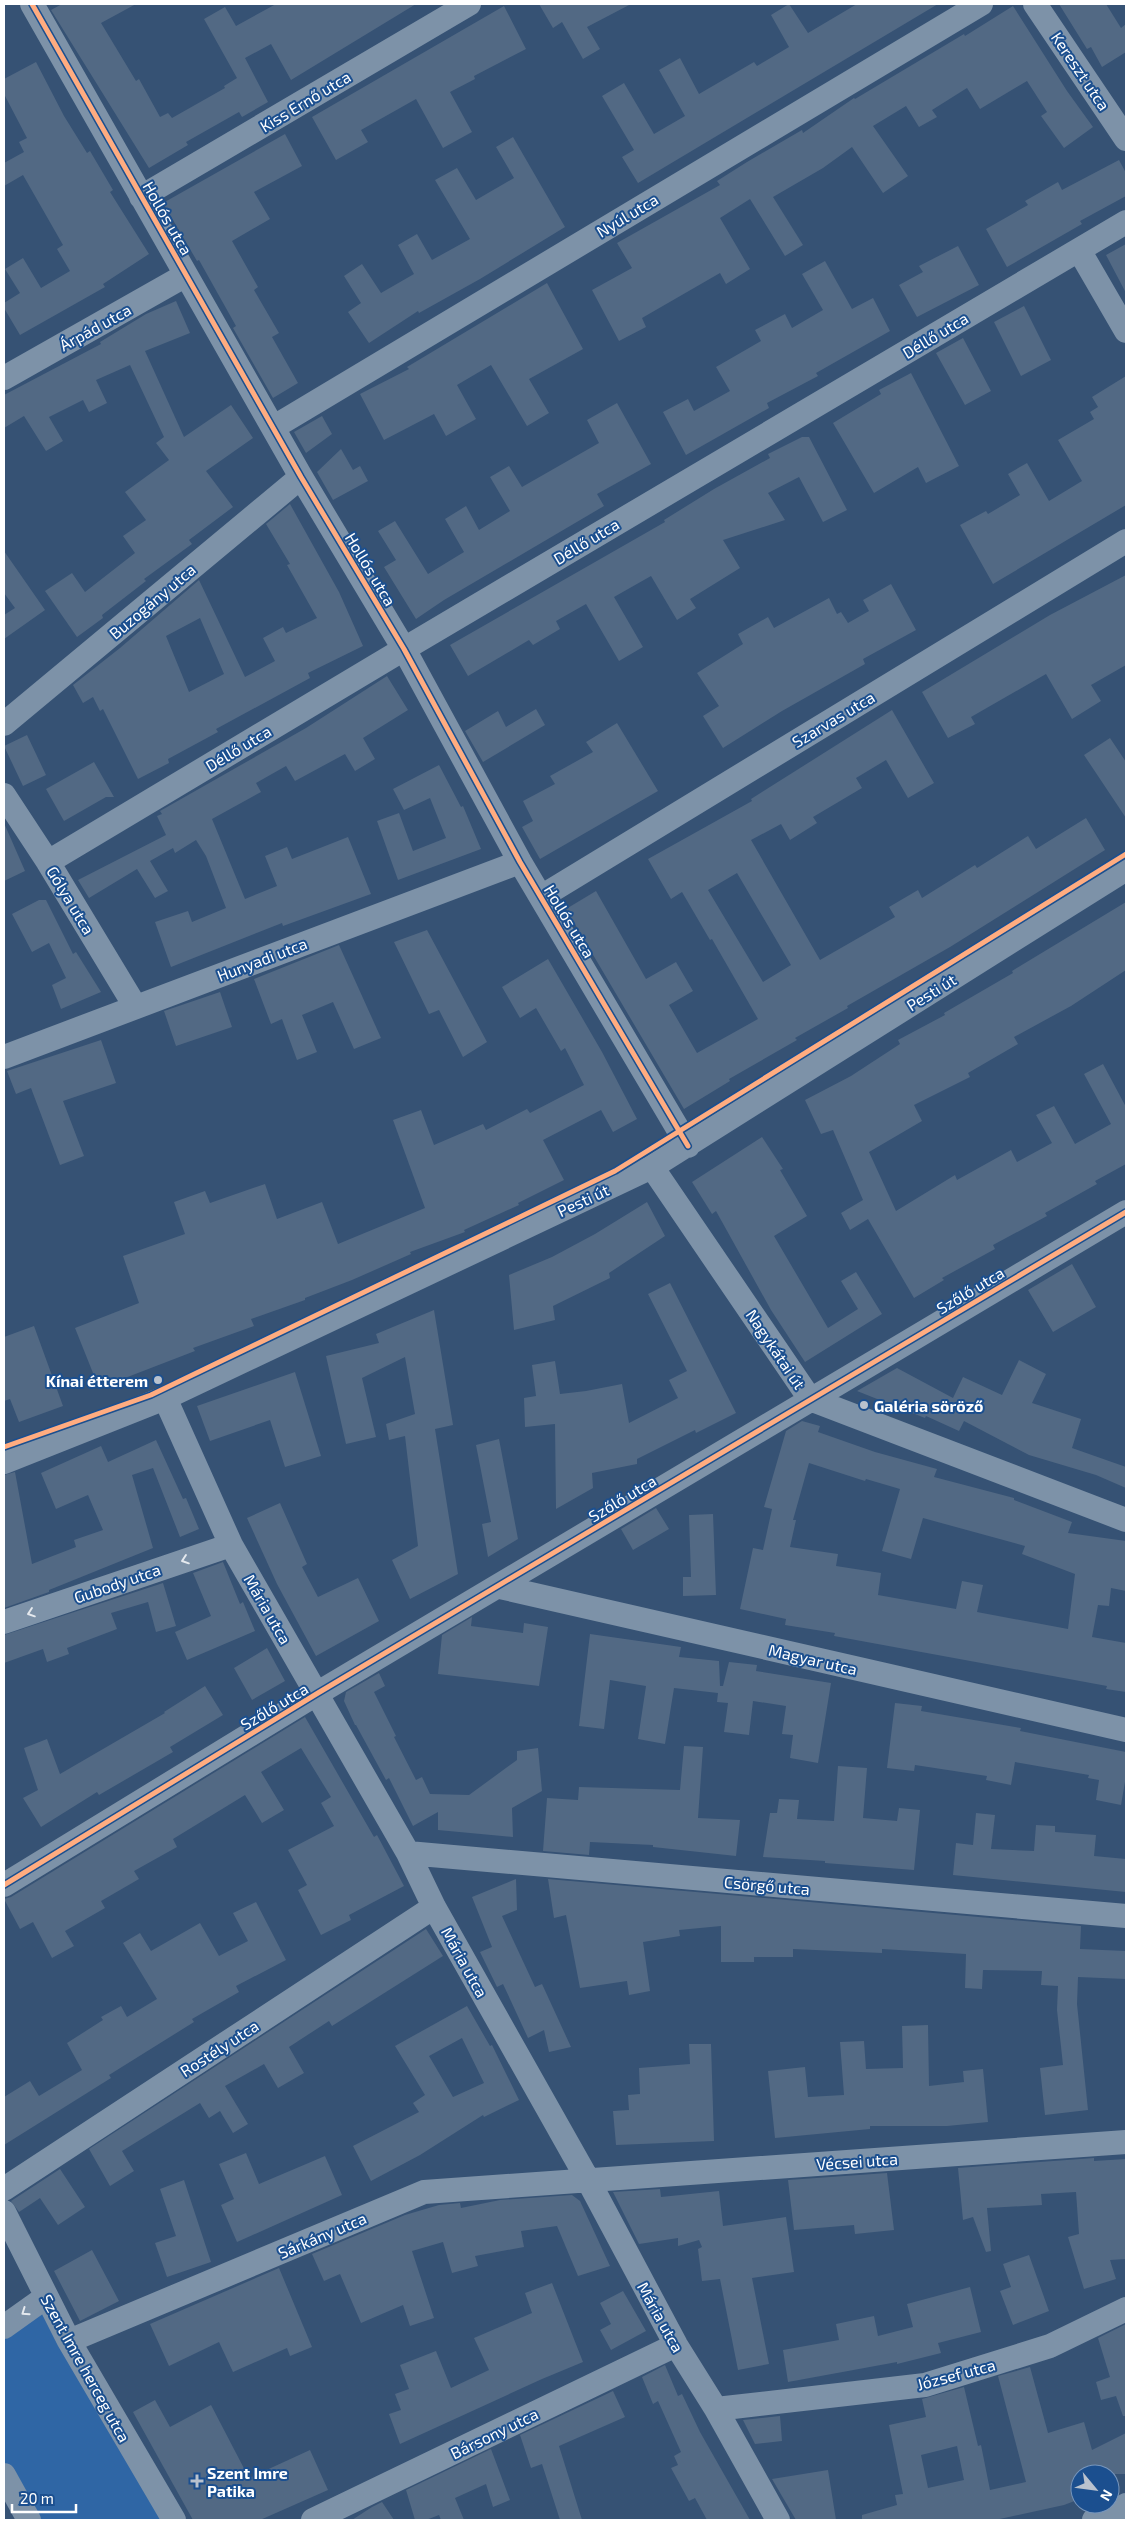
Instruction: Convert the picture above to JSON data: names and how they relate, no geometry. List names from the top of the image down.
{
  "streets": {
    "street": [
      "Kereszt utca",
      "Kiss Ernő utca",
      "Nyúl utca",
      "Hollós utca",
      "Árpád utca",
      "Déllő utca",
      "Buzogány utca",
      "Szarvas utca",
      "Gólya utca",
      "Hunyadi utca",
      "Pesti út",
      "Szőlő utca",
      "Nagykátai út",
      "Gubody utca",
      "Mária utca",
      "Magyar utca",
      "Csörgő utca",
      "Rostély utca",
      "Vécsei utca",
      "Sárkány utca",
      "Szent Imre herceg utca",
      "József utca",
      "Bársony utca"
    ]
  },
  "crossings": [
    ["Kiss Ernő utca", "Hollós utca"],
    ["Nyúl utca", "Hollós utca"],
    ["Hollós utca", "Árpád utca"],
    ["Hollós utca", "Déllő utca"],
    ["Hollós utca", "Buzogány utca"],
    ["Hollós utca", "Szarvas utca"],
    ["Hollós utca", "Hunyadi utca"],
    ["Hollós utca", "Pesti út"],
    ["Déllő utca", "Gólya utca"],
    ["Gólya utca", "Hunyadi utca"],
    ["Pesti út", "Nagykátai út"],
    ["Pesti út", "Mária utca"],
    ["Szőlő utca", "Nagykátai út"],
    ["Szőlő utca", "Mária utca"],
    ["Szőlő utca", "Magyar utca"],
    ["Gubody utca", "Mária utca"],
    ["Mária utca", "Csörgő utca"],
    ["Mária utca", "Rostély utca"],
    ["Mária utca", "Vécsei utca"],
    ["Mária utca", "Sárkány utca"],
    ["Mária utca", "József utca"],
    ["Mária utca", "Bársony utca"],
    ["Vécsei utca", "Sárkány utca"],
    ["Sárkány utca", "Szent Imre herceg utca"]
  ],
  "one_way": ["Gubody utca"],
  "places": {
    "other": ["Kínai étterem", "Galéria söröző"],
    "health": ["Szent Imre Patika"]
  },
  "scale_bar": "20 m",
  "north": "bottom right"
}
